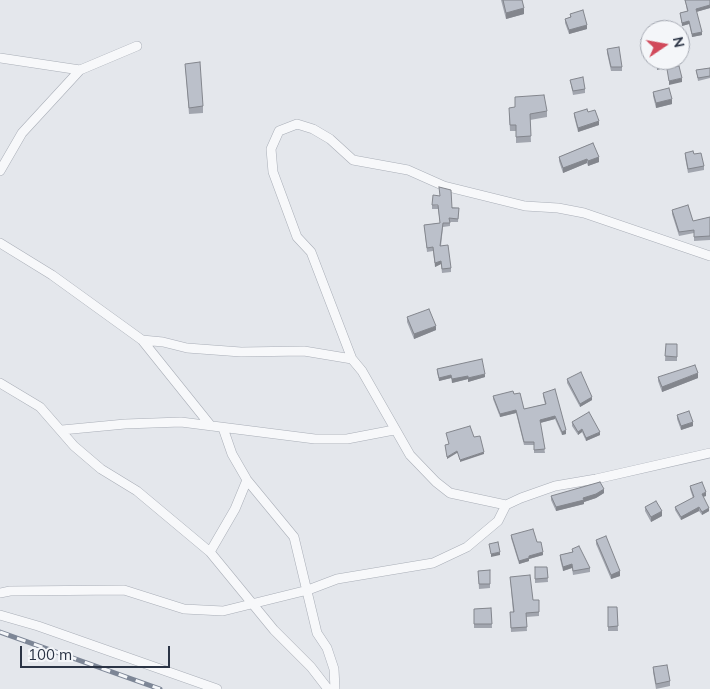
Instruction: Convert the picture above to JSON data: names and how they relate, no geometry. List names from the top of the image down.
{
  "scale_bar": "100 m",
  "north": "right"
}
